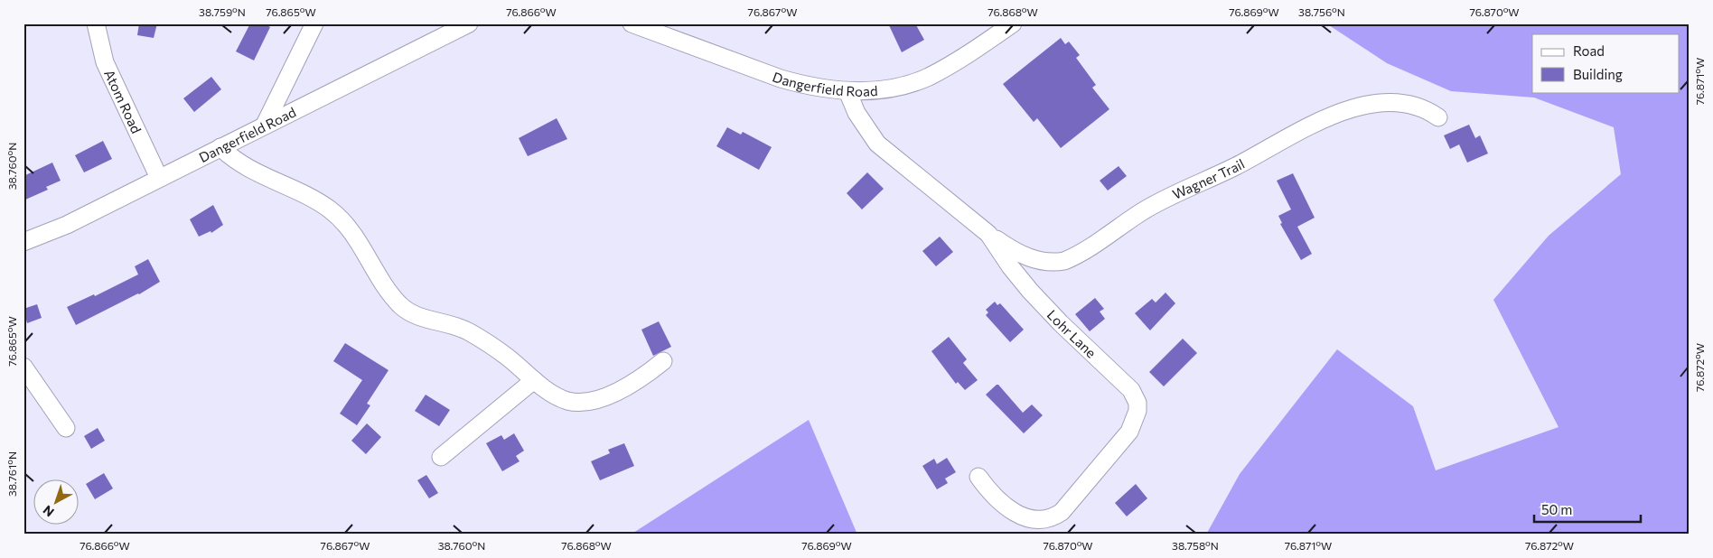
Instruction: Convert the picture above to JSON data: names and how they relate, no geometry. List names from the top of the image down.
{
  "streets": {
    "street": [
      "Dangerfield Road",
      "Atom Road",
      "Wagner Trail",
      "Lohr Lane"
    ]
  },
  "crossings": [
    ["Dangerfield Road", "Atom Road"],
    ["Dangerfield Road", "Lohr Lane"],
    ["Wagner Trail", "Lohr Lane"]
  ],
  "legend": ["Road", "Building"],
  "scale_bar": "50 m",
  "north": "bottom left",
  "coordinates": [
    "38.759°N",
    "76.865°W",
    "76.866°W",
    "76.867°W",
    "76.868°W",
    "76.869°W",
    "38.756°N",
    "76.870°W",
    "76.871°W",
    "38.760°N",
    "76.872°W",
    "38.761°N",
    "38.758°N"
  ]
}
